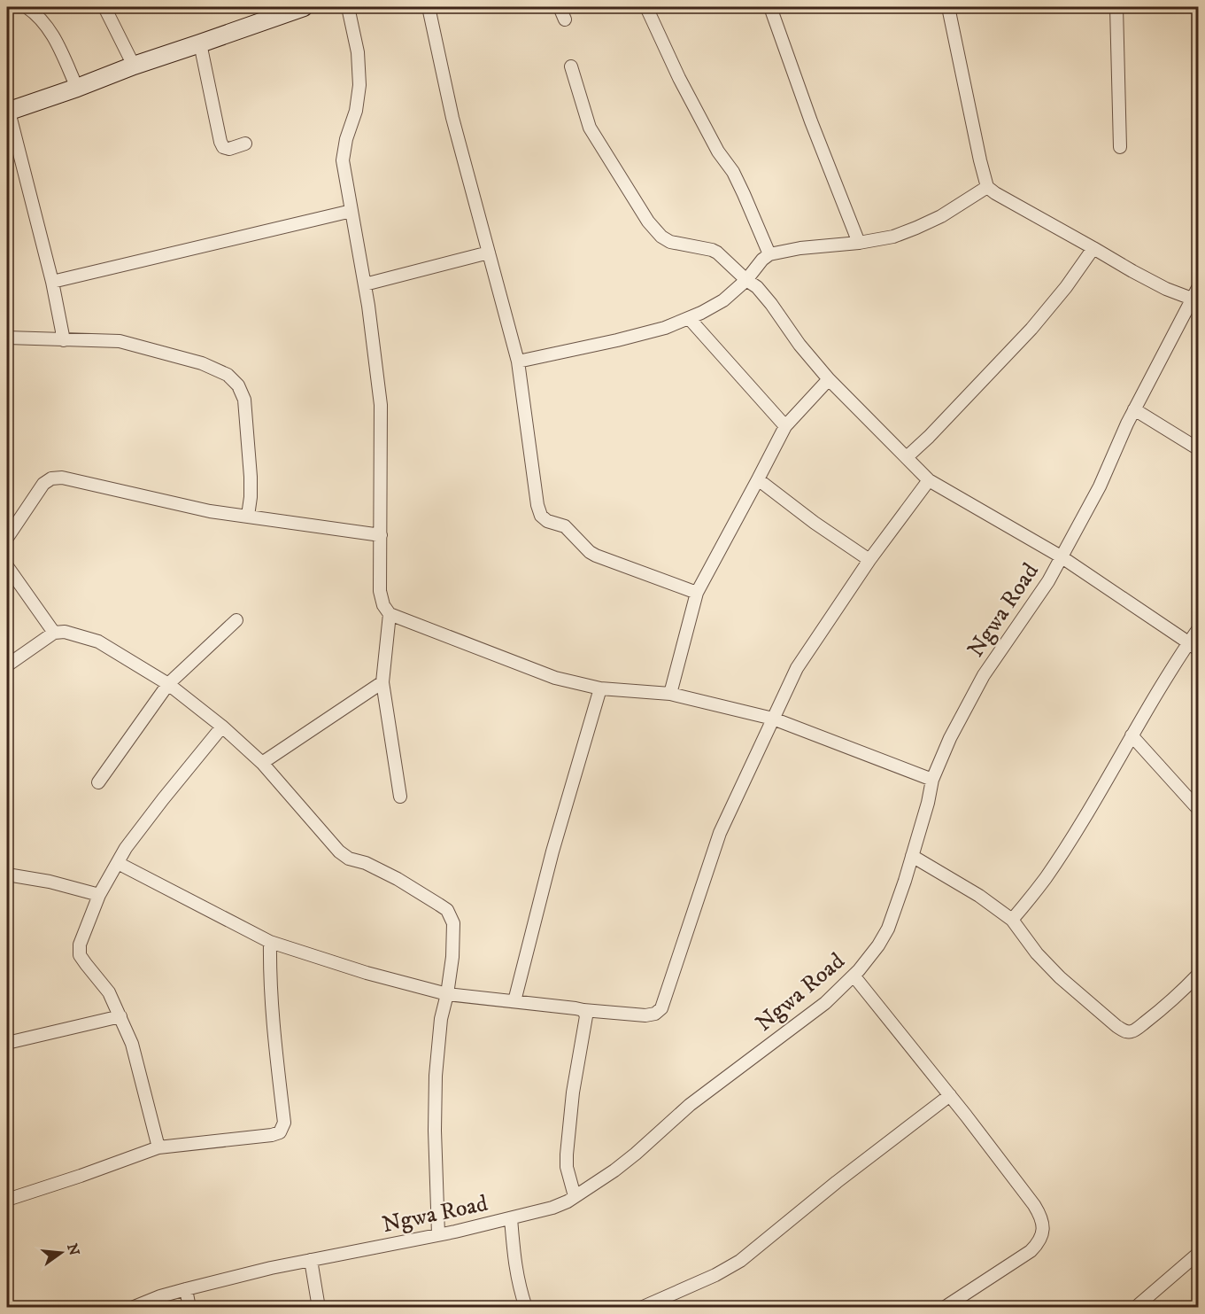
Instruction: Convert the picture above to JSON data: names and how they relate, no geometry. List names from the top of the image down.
{
  "streets": {
    "street": ["Ngwa Road"]
  },
  "north": "right"
}
